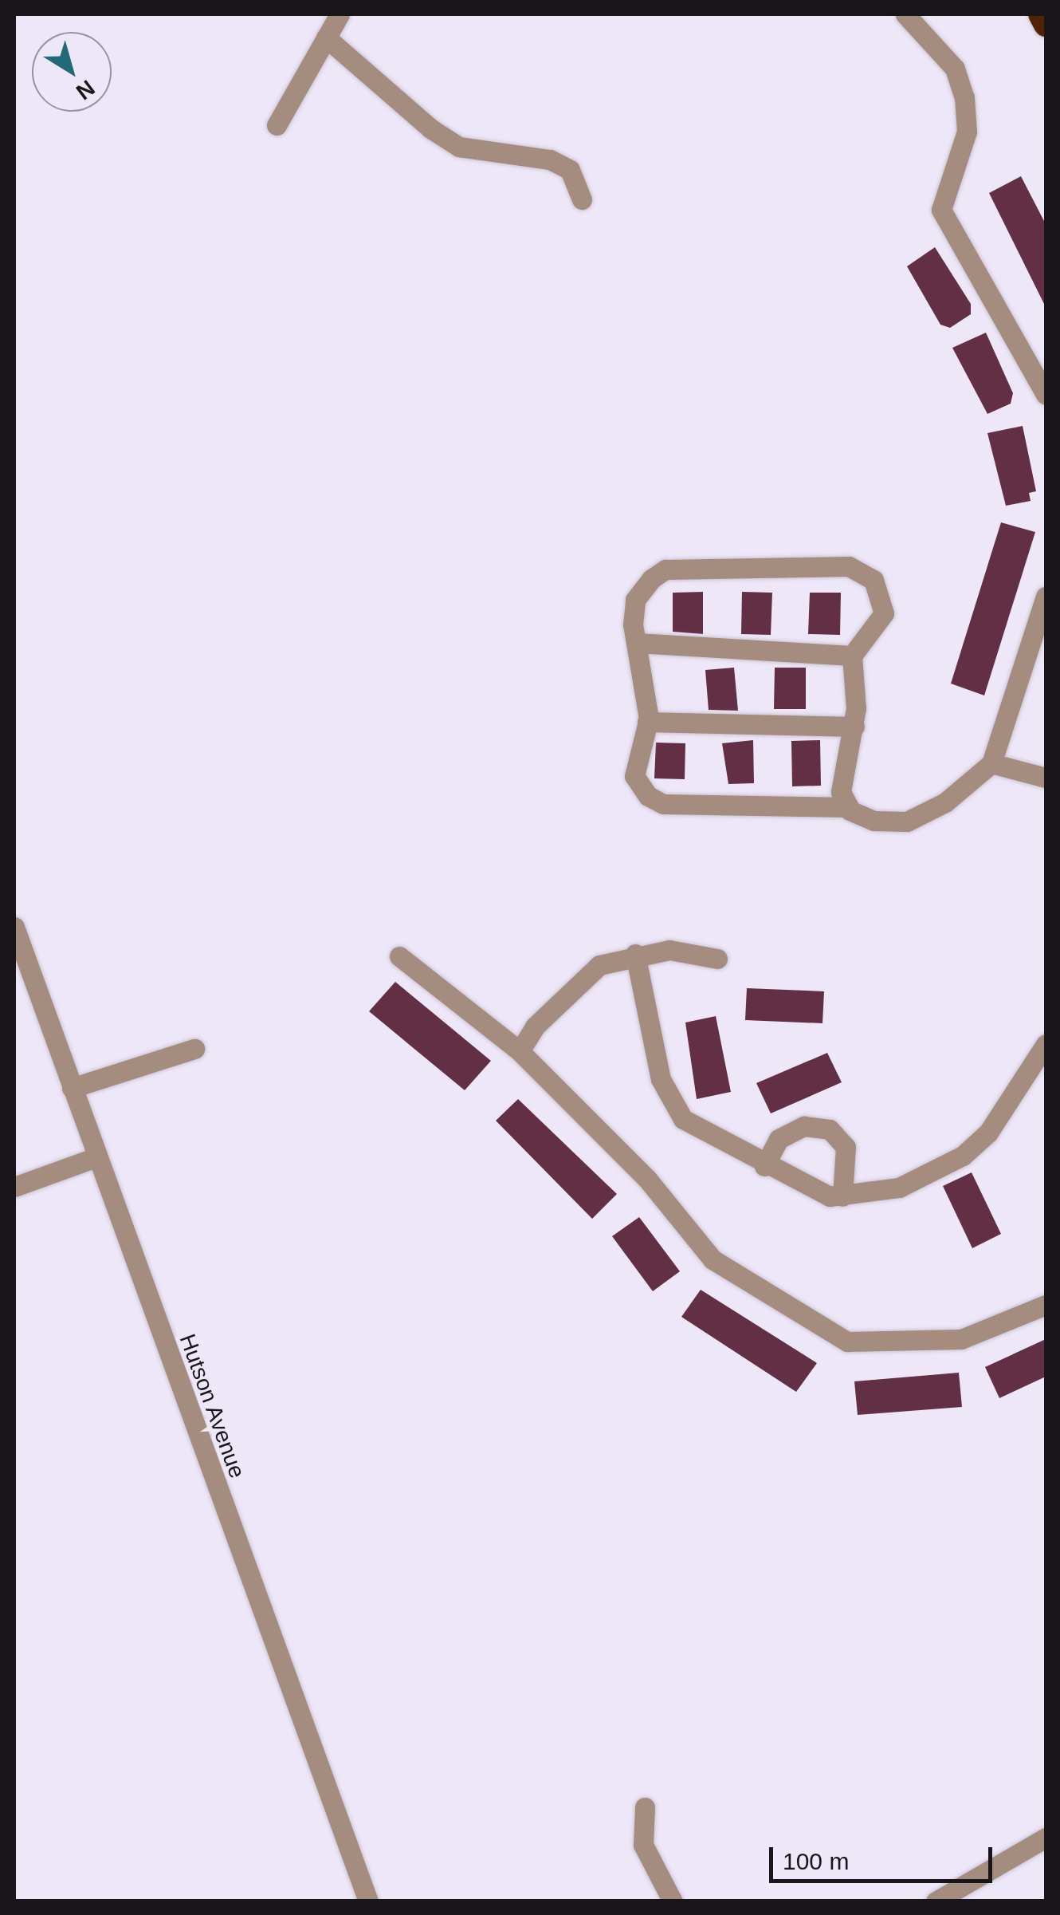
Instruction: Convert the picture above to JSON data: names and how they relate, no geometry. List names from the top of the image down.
{
  "streets": {
    "street": ["Hutson Avenue"]
  },
  "scale_bar": "100 m",
  "north": "bottom right"
}
